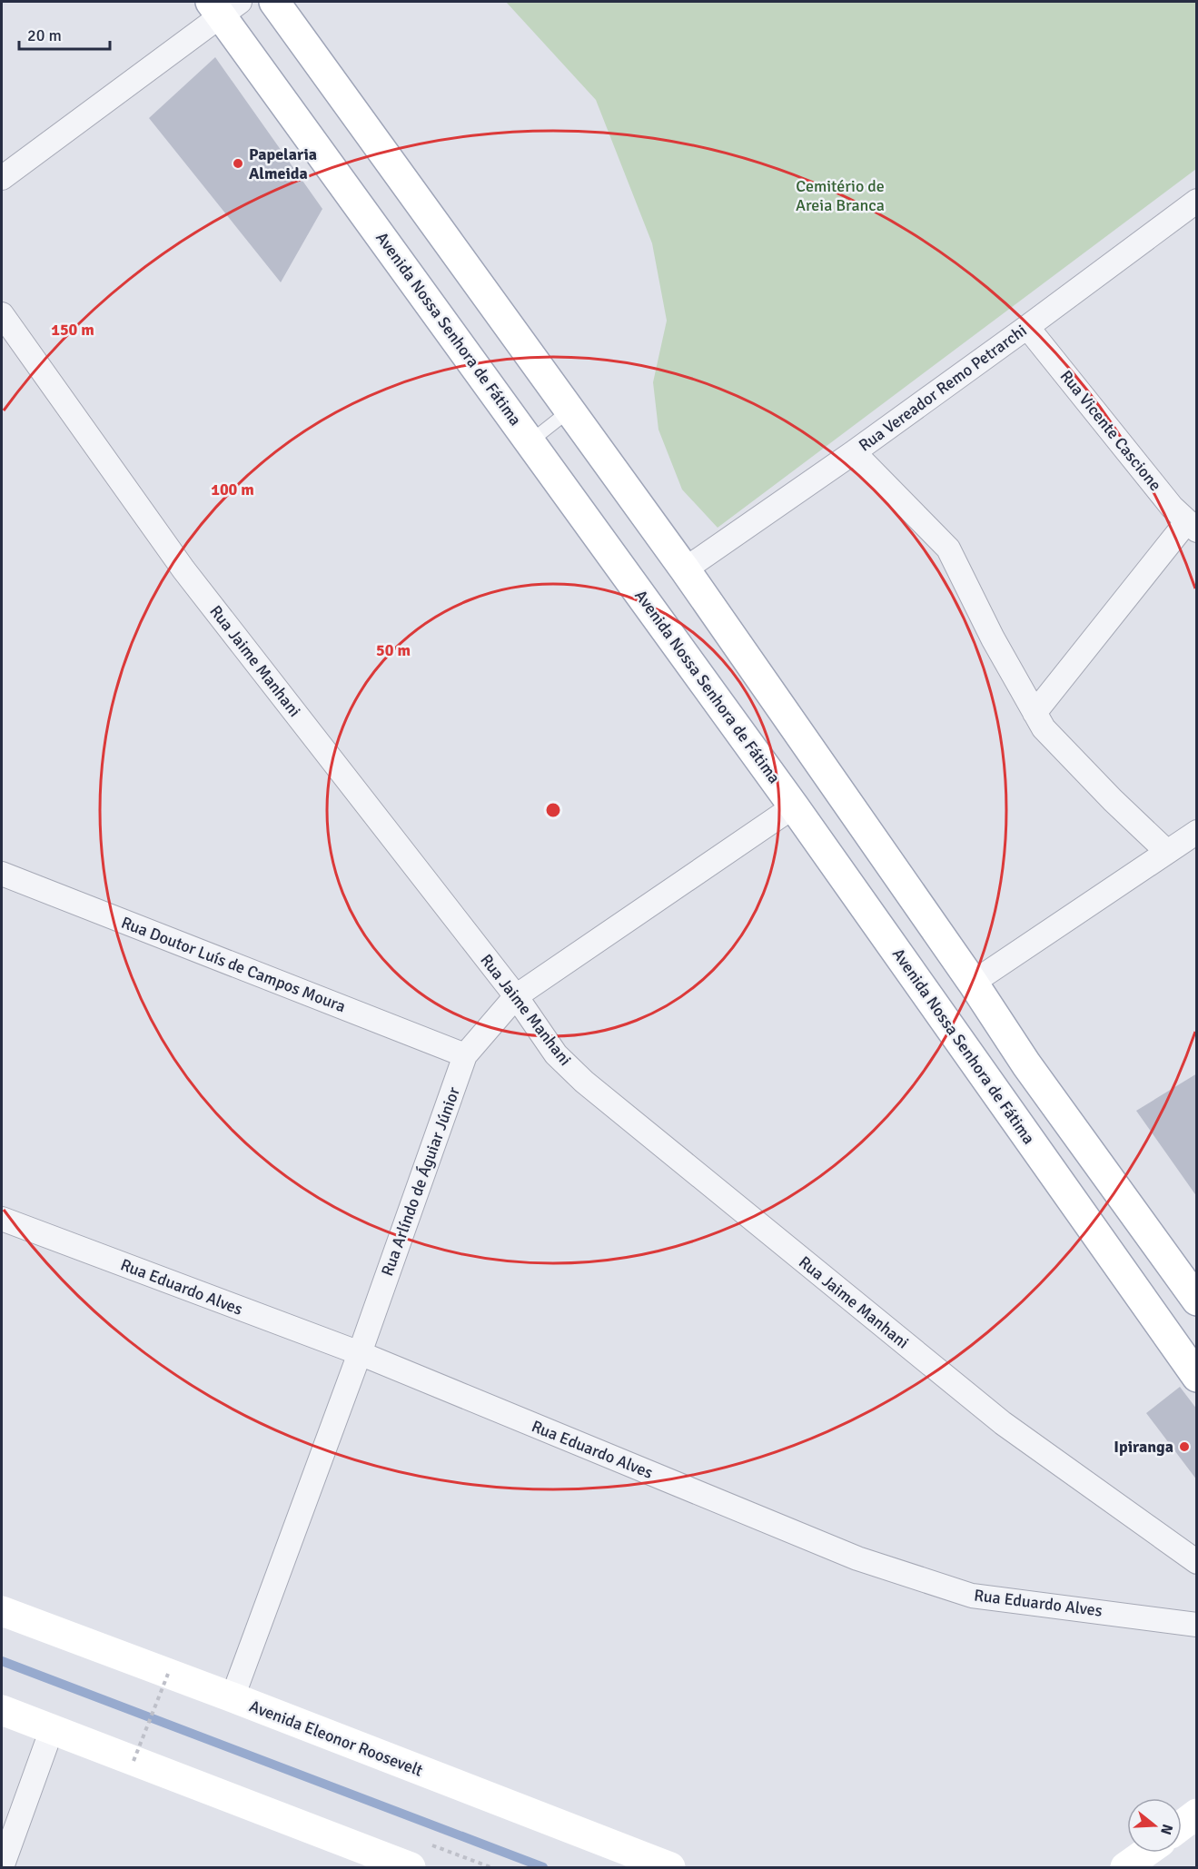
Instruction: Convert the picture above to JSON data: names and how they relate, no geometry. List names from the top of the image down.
{
  "streets": {
    "main road": ["Avenida Nossa Senhora de Fátima", "Avenida Eleonor Roosevelt"],
    "street": [
      "Rua Vereador Remo Petrarchi",
      "Rua Vicente Cascione",
      "Rua Jaime Manhani",
      "Rua Doutor Luís de Campos Moura",
      "Rua Arlíndo de Águiar Júnior",
      "Rua Eduardo Alves"
    ]
  },
  "crossings": [
    ["Avenida Nossa Senhora de Fátima", "Rua Arlíndo de Águiar Júnior"],
    ["Rua Vereador Remo Petrarchi", "Rua Vicente Cascione"],
    ["Rua Jaime Manhani", "Rua Arlíndo de Águiar Júnior"],
    ["Rua Doutor Luís de Campos Moura", "Rua Arlíndo de Águiar Júnior"],
    ["Rua Arlíndo de Águiar Júnior", "Rua Eduardo Alves"],
    ["Rua Arlíndo de Águiar Júnior", "Avenida Eleonor Roosevelt"]
  ],
  "parks": ["Cemitério de Areia Branca"],
  "places": ["Papelaria Almeida", "Ipiranga"],
  "scale_bar": "20 m",
  "north": "right",
  "rings": ["150 m", "100 m", "50 m"]
}
